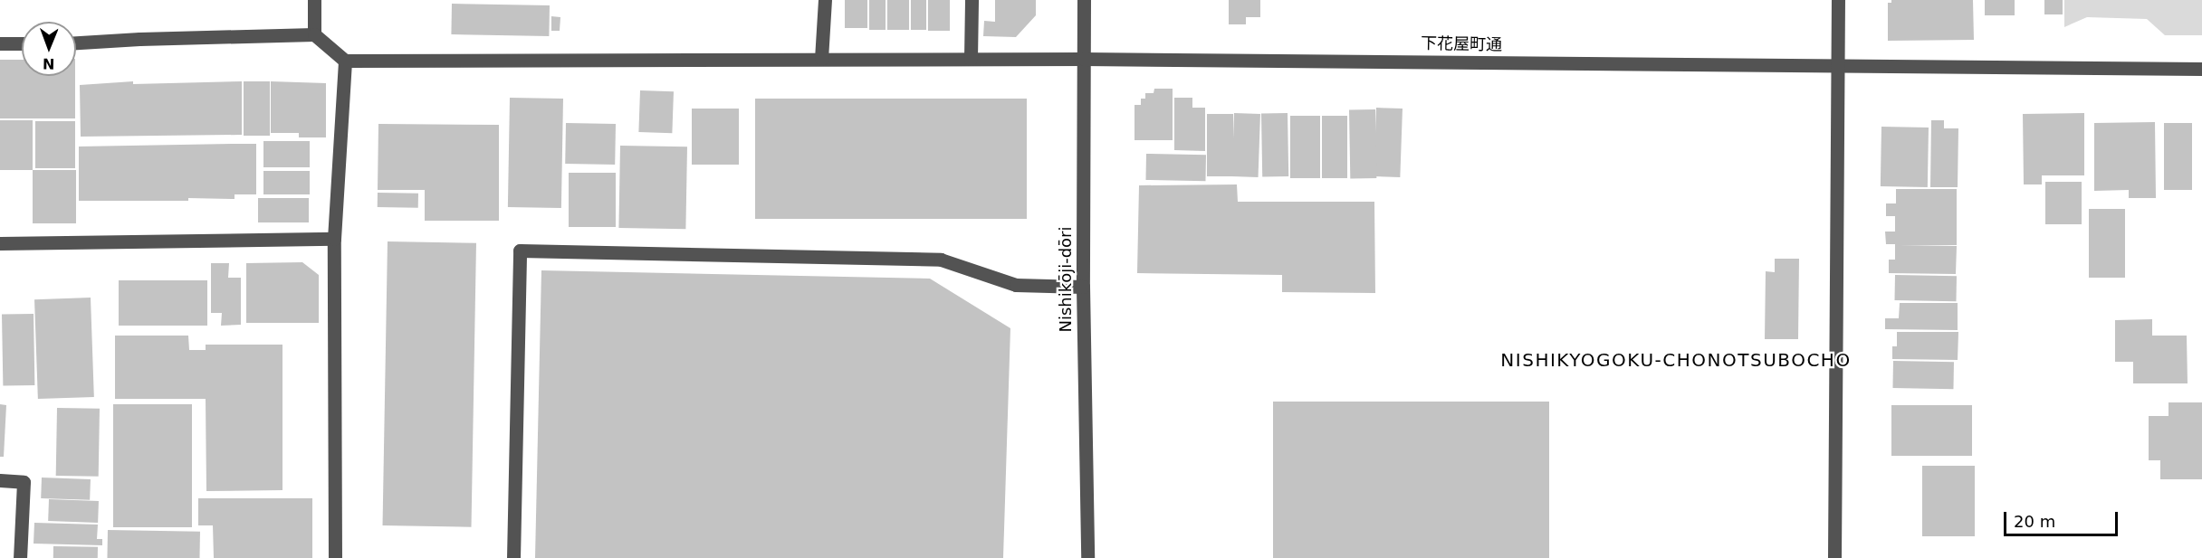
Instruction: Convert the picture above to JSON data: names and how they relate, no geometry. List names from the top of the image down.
{
  "streets": {
    "street": ["下花屋町通", "Nishikōji-dōri"]
  },
  "crossings": [
    ["下花屋町通", "Nishikōji-dōri"]
  ],
  "districts": ["NISHIKYOGOKU-CHONOTSUBOCHO"],
  "scale_bar": "20 m",
  "north": "bottom"
}
